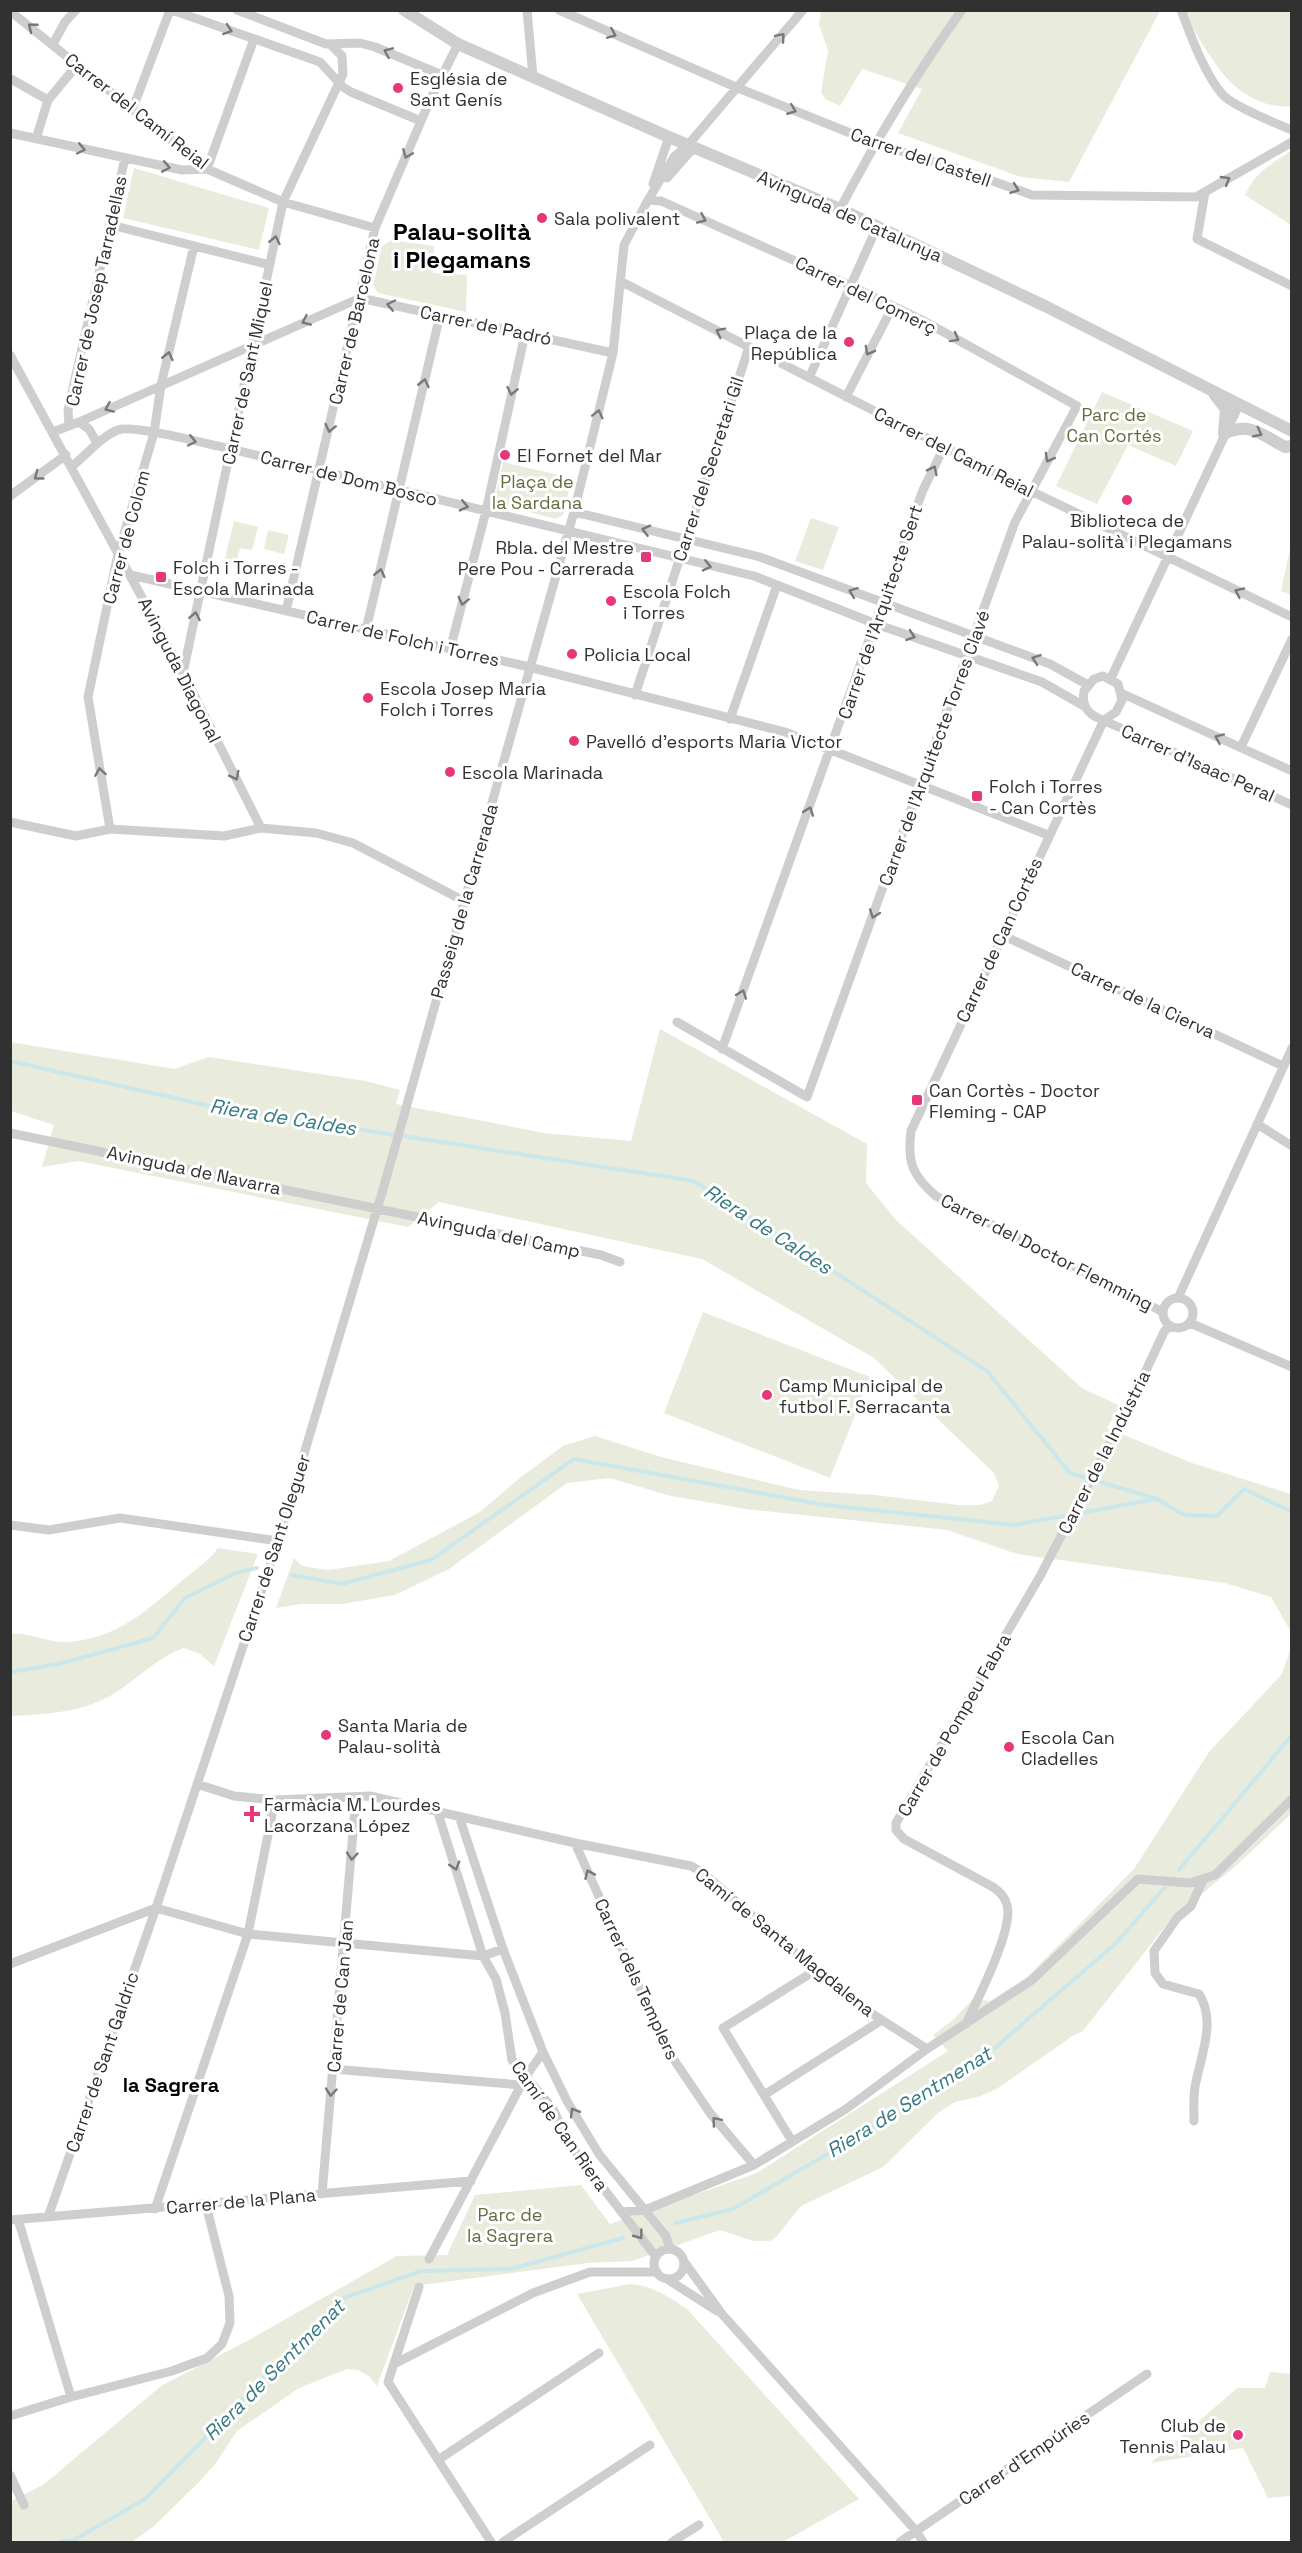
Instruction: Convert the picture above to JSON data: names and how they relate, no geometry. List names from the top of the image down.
{
  "streets": {
    "street": [
      "Carrer del Camí Reial",
      "Carrer del Castell",
      "Avinguda de Catalunya",
      "Carrer de Josep Tarradellas",
      "Carrer del Comerç",
      "Carrer de Barcelona",
      "Carrer de Padró",
      "Carrer de Sant Miquel",
      "Carrer del Secretari Gil",
      "Carrer de Dom Bosco",
      "Carrer de Colom",
      "Carrer de l'Arquitecte Sert",
      "Carrer de Folch i Torres",
      "Avinguda Diagonal",
      "Carrer de l'Arquitecte Torres Clavé",
      "Carrer d'Isaac Peral",
      "Passeig de la Carrerada",
      "Carrer de Can Cortés",
      "Carrer de la Cierva",
      "Avinguda de Navarra",
      "Avinguda del Camp",
      "Carrer del Doctor Flemming",
      "Carrer de la Indústria",
      "Carrer de Sant Oleguer",
      "Carrer de Pompeu Fabra",
      "Camí de Santa Magdalena",
      "Carrer dels Templers",
      "Carrer de Can Jan",
      "Carrer de Sant Galdric",
      "Camí de Can Riera",
      "Carrer de la Plana",
      "Carrer d'Empúries"
    ]
  },
  "crossings": [
    ["Carrer del Camí Reial", "Carrer de Barcelona"],
    ["Carrer del Camí Reial", "Carrer de Sant Miquel"],
    ["Carrer del Camí Reial", "Carrer del Secretari Gil"],
    ["Carrer del Camí Reial", "Carrer de l'Arquitecte Sert"],
    ["Carrer del Camí Reial", "Carrer de l'Arquitecte Torres Clavé"],
    ["Carrer del Camí Reial", "Passeig de la Carrerada"],
    ["Carrer del Castell", "Passeig de la Carrerada"],
    ["Avinguda de Catalunya", "Carrer de Barcelona"],
    ["Avinguda de Catalunya", "Passeig de la Carrerada"],
    ["Carrer del Comerç", "Carrer de l'Arquitecte Torres Clavé"],
    ["Carrer del Comerç", "Passeig de la Carrerada"],
    ["Carrer de Barcelona", "Carrer de Padró"],
    ["Carrer de Barcelona", "Carrer de Dom Bosco"],
    ["Carrer de Barcelona", "Carrer de Folch i Torres"],
    ["Carrer de Padró", "Passeig de la Carrerada"],
    ["Carrer de Sant Miquel", "Carrer de Dom Bosco"],
    ["Carrer de Sant Miquel", "Carrer de Folch i Torres"],
    ["Carrer de Sant Miquel", "Avinguda Diagonal"],
    ["Carrer del Secretari Gil", "Carrer de Dom Bosco"],
    ["Carrer del Secretari Gil", "Carrer de Folch i Torres"],
    ["Carrer de Dom Bosco", "Carrer de Colom"],
    ["Carrer de Dom Bosco", "Carrer de l'Arquitecte Sert"],
    ["Carrer de Dom Bosco", "Avinguda Diagonal"],
    ["Carrer de Dom Bosco", "Carrer de l'Arquitecte Torres Clavé"],
    ["Carrer de Dom Bosco", "Carrer d'Isaac Peral"],
    ["Carrer de Dom Bosco", "Passeig de la Carrerada"],
    ["Carrer de Dom Bosco", "Carrer de Can Cortés"],
    ["Carrer de Colom", "Avinguda Diagonal"],
    ["Carrer de l'Arquitecte Sert", "Carrer de Folch i Torres"],
    ["Carrer de l'Arquitecte Sert", "Carrer de l'Arquitecte Torres Clavé"],
    ["Carrer de Folch i Torres", "Avinguda Diagonal"],
    ["Carrer de Folch i Torres", "Carrer de l'Arquitecte Torres Clavé"],
    ["Carrer de Folch i Torres", "Passeig de la Carrerada"],
    ["Carrer de Folch i Torres", "Carrer de Can Cortés"],
    ["Carrer d'Isaac Peral", "Carrer de Can Cortés"],
    ["Passeig de la Carrerada", "Carrer de Sant Oleguer"],
    ["Carrer de Can Cortés", "Carrer de la Cierva"],
    ["Carrer de Can Cortés", "Carrer del Doctor Flemming"],
    ["Avinguda de Navarra", "Avinguda del Camp"],
    ["Avinguda de Navarra", "Carrer de Sant Oleguer"],
    ["Avinguda del Camp", "Carrer de Sant Oleguer"],
    ["Carrer del Doctor Flemming", "Carrer de la Indústria"],
    ["Carrer de la Indústria", "Carrer de Pompeu Fabra"],
    ["Carrer de Sant Oleguer", "Camí de Santa Magdalena"],
    ["Carrer de Sant Oleguer", "Carrer de Sant Galdric"],
    ["Camí de Santa Magdalena", "Carrer dels Templers"],
    ["Camí de Santa Magdalena", "Carrer de Can Jan"],
    ["Camí de Santa Magdalena", "Camí de Can Riera"],
    ["Carrer de Can Jan", "Carrer de la Plana"],
    ["Carrer de Sant Galdric", "Carrer de la Plana"]
  ],
  "one_way": [
    "Carrer del Castell",
    "Carrer del Comerç",
    "Carrer de Barcelona",
    "Carrer de Colom",
    "Carrer de l'Arquitecte Sert",
    "Carrer de l'Arquitecte Torres Clavé",
    "Carrer dels Templers",
    "Carrer de Can Jan"
  ],
  "districts": ["Palau-solità i Plegamans", "la Sagrera"],
  "water": ["Riera de Caldes", "Riera de Sentmenat"],
  "parks": ["Parc de Can Cortés", "Plaça de la Sardana", "Parc de la Sagrera"],
  "places": {
    "other": [
      "Església de Sant Genís",
      "Sala polivalent",
      "Plaça de la República",
      "El Fornet del Mar",
      "Biblioteca de Palau-solità i Plegamans",
      "Escola Folch i Torres",
      "Policia Local",
      "Escola Josep Maria Folch i Torres",
      "Pavelló d'esports Maria Victor",
      "Escola Marinada",
      "Camp Municipal de futbol F. Serracanta",
      "Santa Maria de Palau-solità",
      "Escola Can Cladelles",
      "Club de Tennis Palau"
    ],
    "transit": [
      "Rbla. del Mestre Pere Pou - Carrerada",
      "Folch i Torres - Escola Marinada",
      "Folch i Torres - Can Cortès",
      "Can Cortès - Doctor Fleming - CAP"
    ],
    "health": ["Farmàcia M. Lourdes Lacorzana López"]
  }
}
